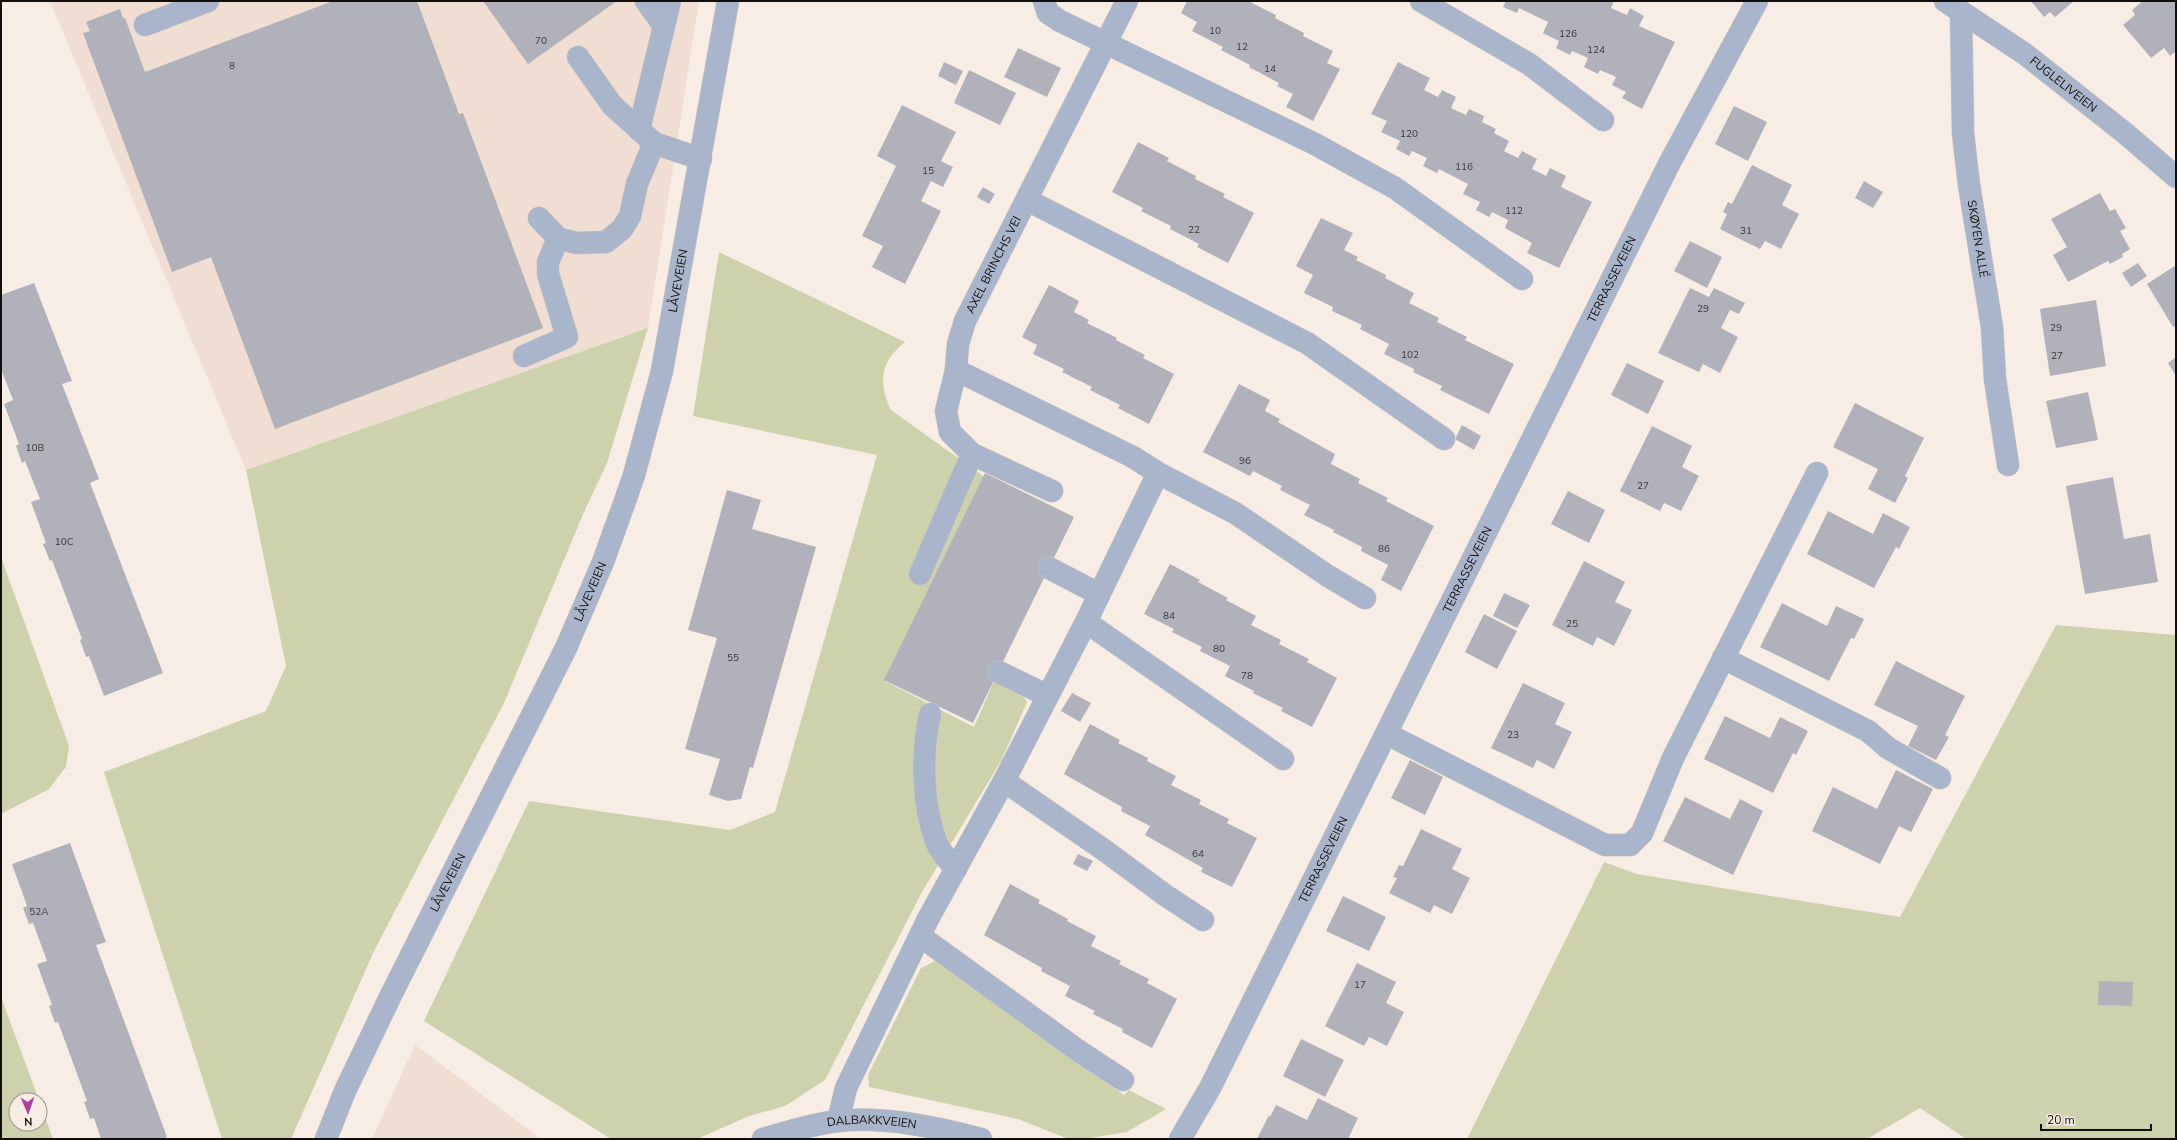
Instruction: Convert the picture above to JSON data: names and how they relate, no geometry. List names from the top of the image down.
{
  "streets": {
    "street": [
      "FUGLELIVEIEN",
      "SKØYEN ALLÉ",
      "AXEL BRINCHS VEI",
      "TERRASSEVEIEN",
      "LÅVEVEIEN",
      "DALBAKKVEIEN"
    ]
  },
  "crossings": [
    ["FUGLELIVEIEN", "SKØYEN ALLÉ"]
  ],
  "house_numbers": [
    "10",
    "126",
    "70",
    "12",
    "124",
    "8",
    "14",
    "120",
    "116",
    "15",
    "112",
    "22",
    "31",
    "29",
    "29",
    "102",
    "27",
    "10B",
    "96",
    "27",
    "10C",
    "86",
    "84",
    "25",
    "80",
    "55",
    "78",
    "23",
    "64",
    "52A",
    "17"
  ],
  "scale_bar": "20 m",
  "north": "bottom"
}
